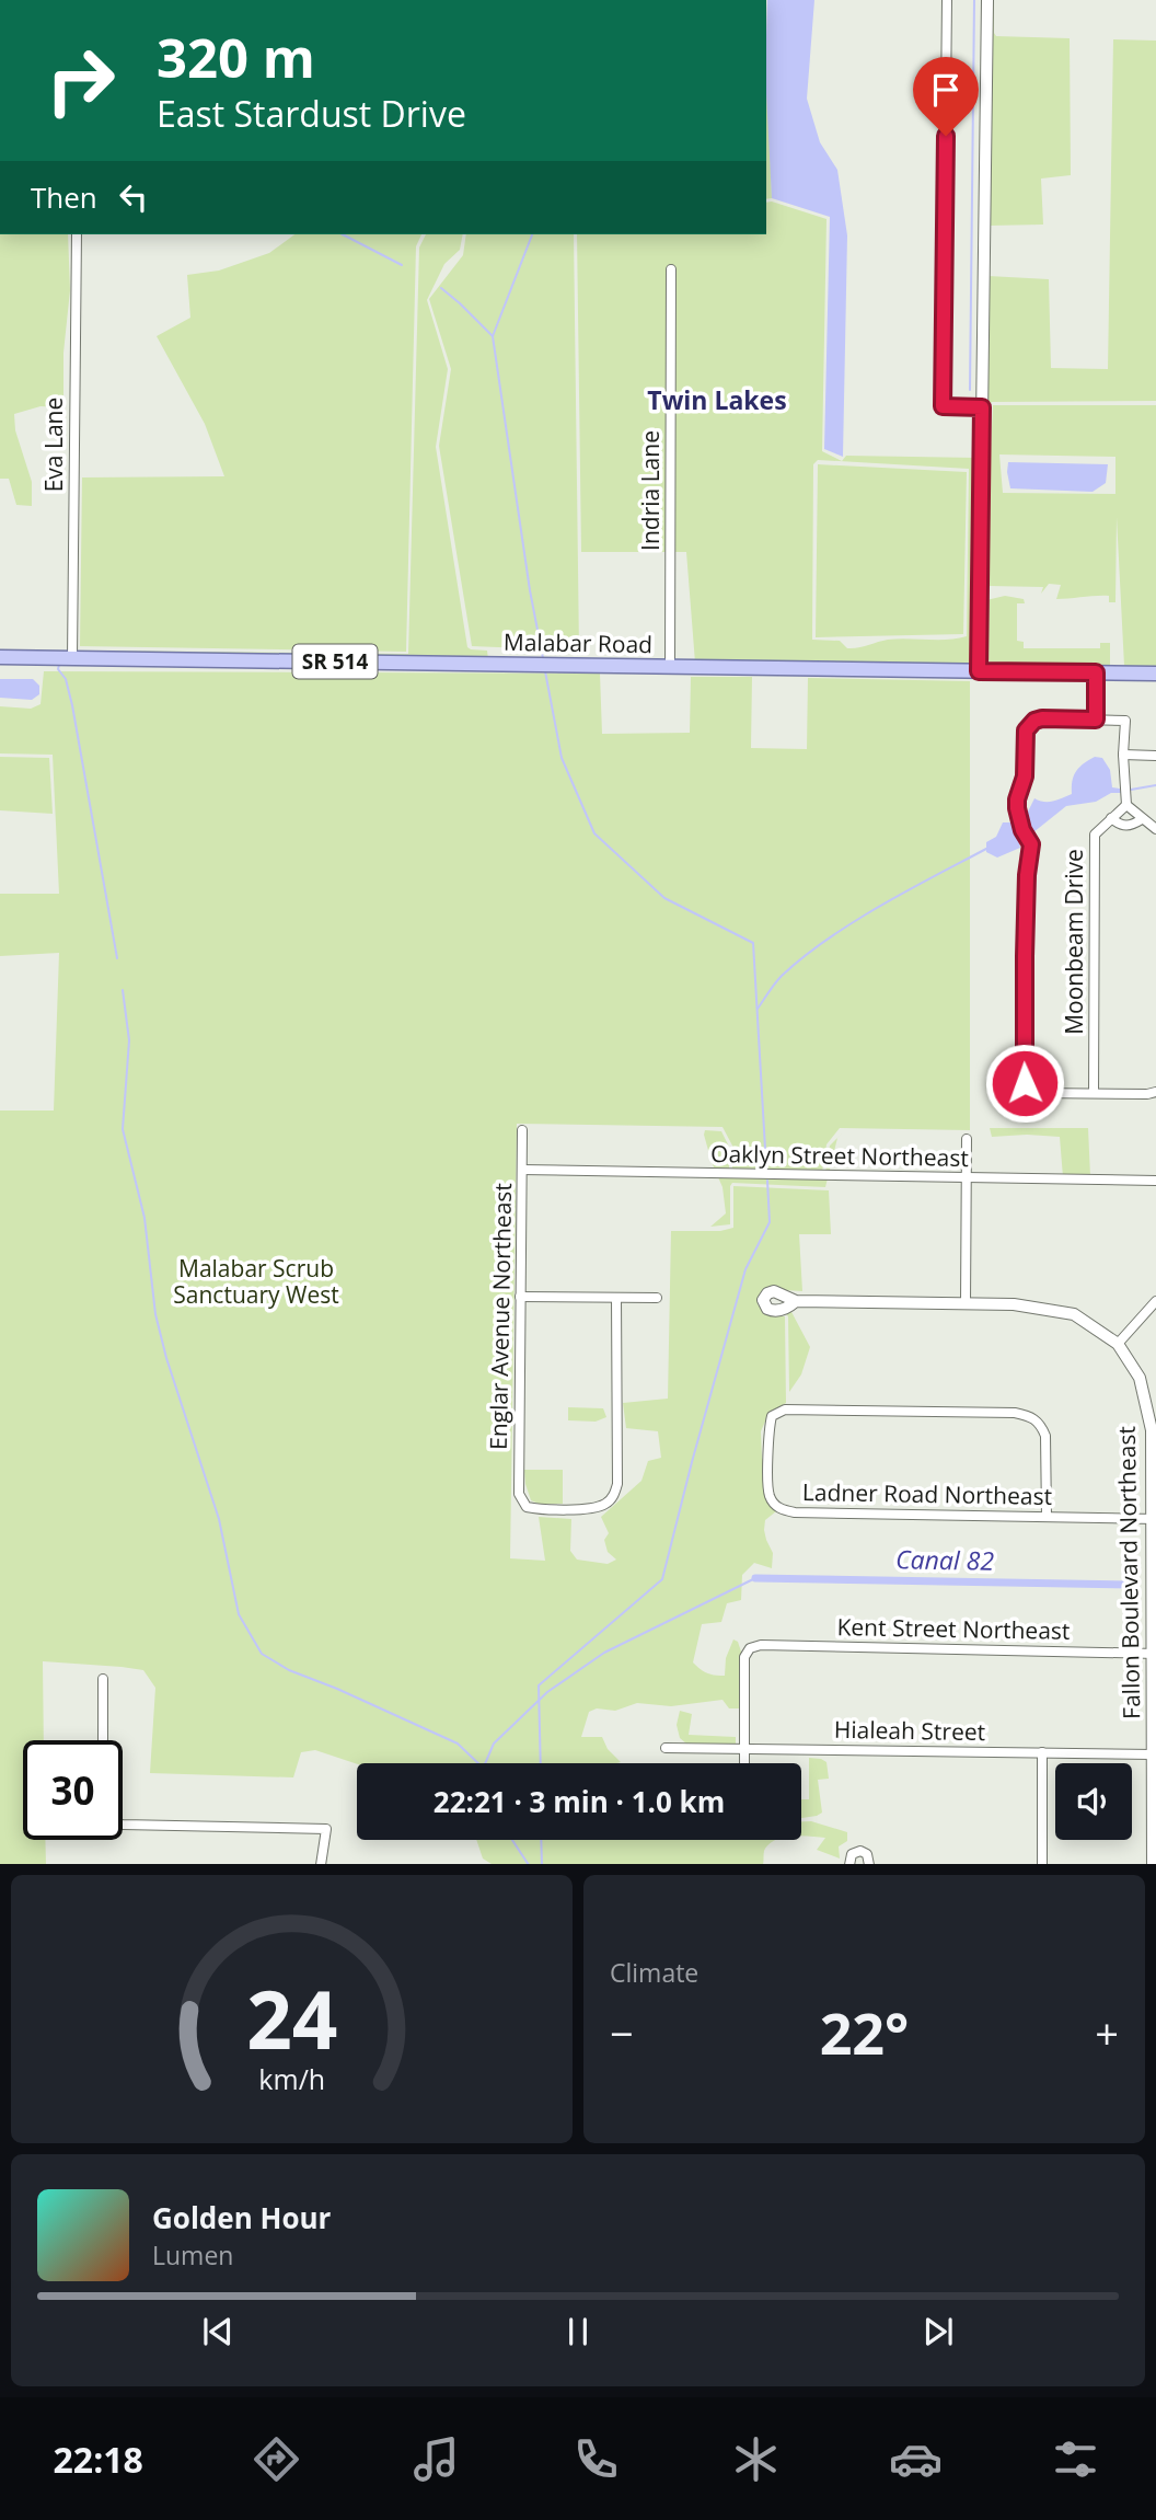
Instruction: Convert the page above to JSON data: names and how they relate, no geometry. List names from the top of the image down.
{
  "streets": {
    "main road": ["Malabar Road", "SR 514"],
    "street": [
      "Eva Lane",
      "Indria Lane",
      "Moonbeam Drive",
      "Oaklyn Street Northeast",
      "Englar Avenue Northeast",
      "Ladner Road Northeast",
      "Fallon Boulevard Northeast",
      "Kent Street Northeast",
      "Hialeah Street"
    ]
  },
  "crossings": [
    ["Eva Lane", "Malabar Road"],
    ["Indria Lane", "Malabar Road"],
    ["Oaklyn Street Northeast", "Englar Avenue Northeast"],
    ["Ladner Road Northeast", "Fallon Boulevard Northeast"],
    ["Fallon Boulevard Northeast", "Kent Street Northeast"],
    ["Fallon Boulevard Northeast", "Hialeah Street"],
    ["Kent Street Northeast", "Hialeah Street"]
  ],
  "districts": ["Twin Lakes"],
  "water": ["Canal 82"],
  "parks": ["Malabar Scrub Sanctuary West"],
  "page": {
    "turn": ["320 m", "East Stardust Drive"],
    "then": "Then",
    "limit": "30",
    "trip": "22:21 · 3 min · 1.0 km",
    "tile": "Climate",
    "heat": ["−", "22°", "+"],
    "song": ["Golden Hour", "Lumen"],
    "tabs": "22:18",
    "gauge": ["24", "km/h"]
  }
}
